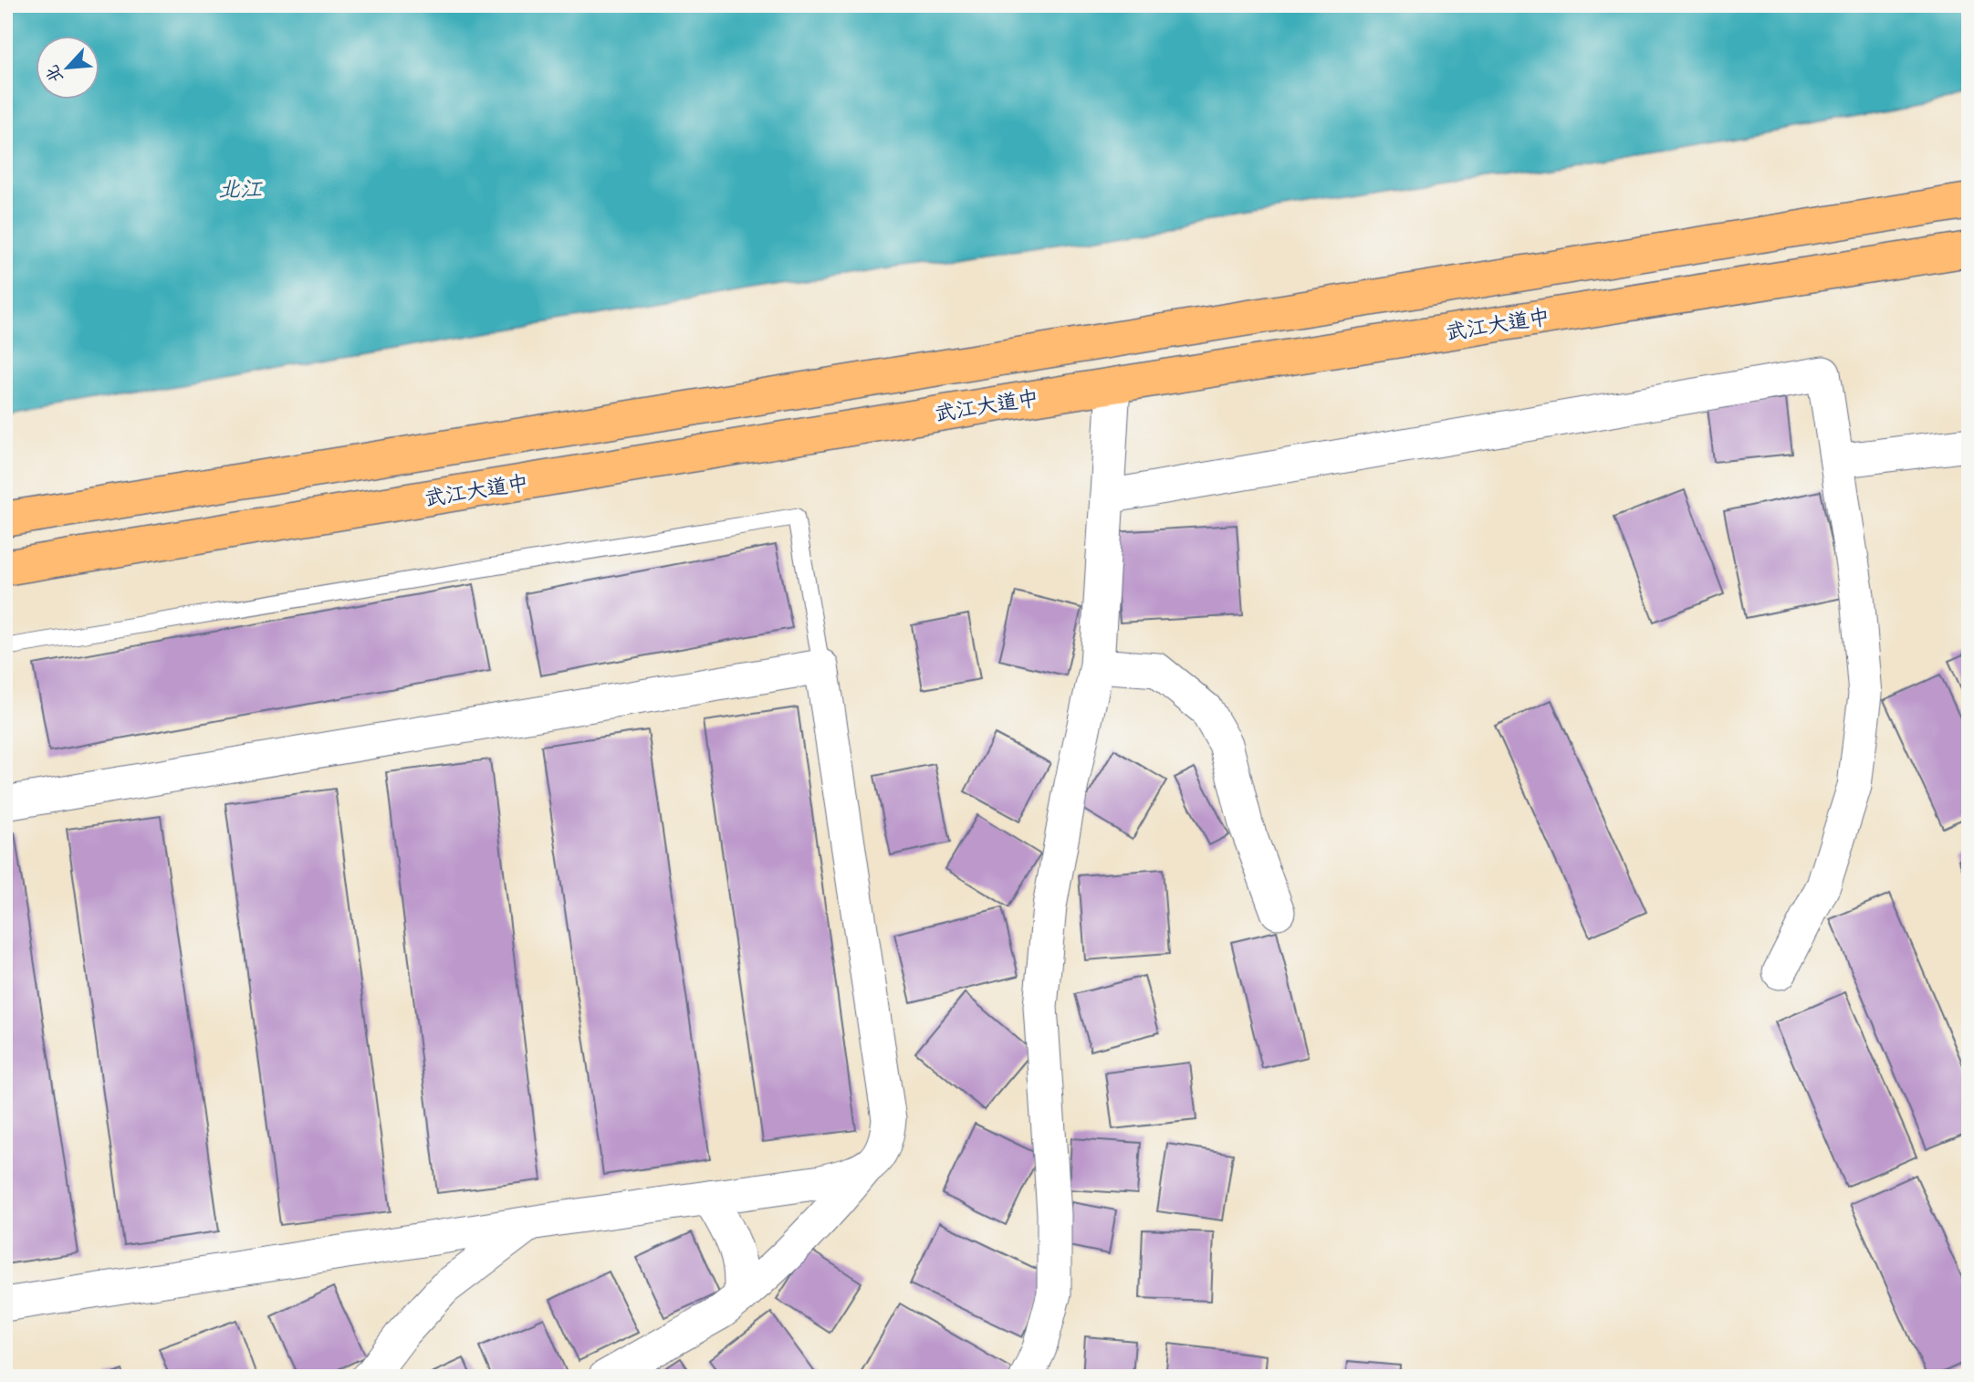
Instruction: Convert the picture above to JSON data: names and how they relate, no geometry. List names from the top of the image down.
{
  "streets": {
    "main road": ["武江大道中"]
  },
  "water": ["北江"],
  "north": "bottom left"
}
